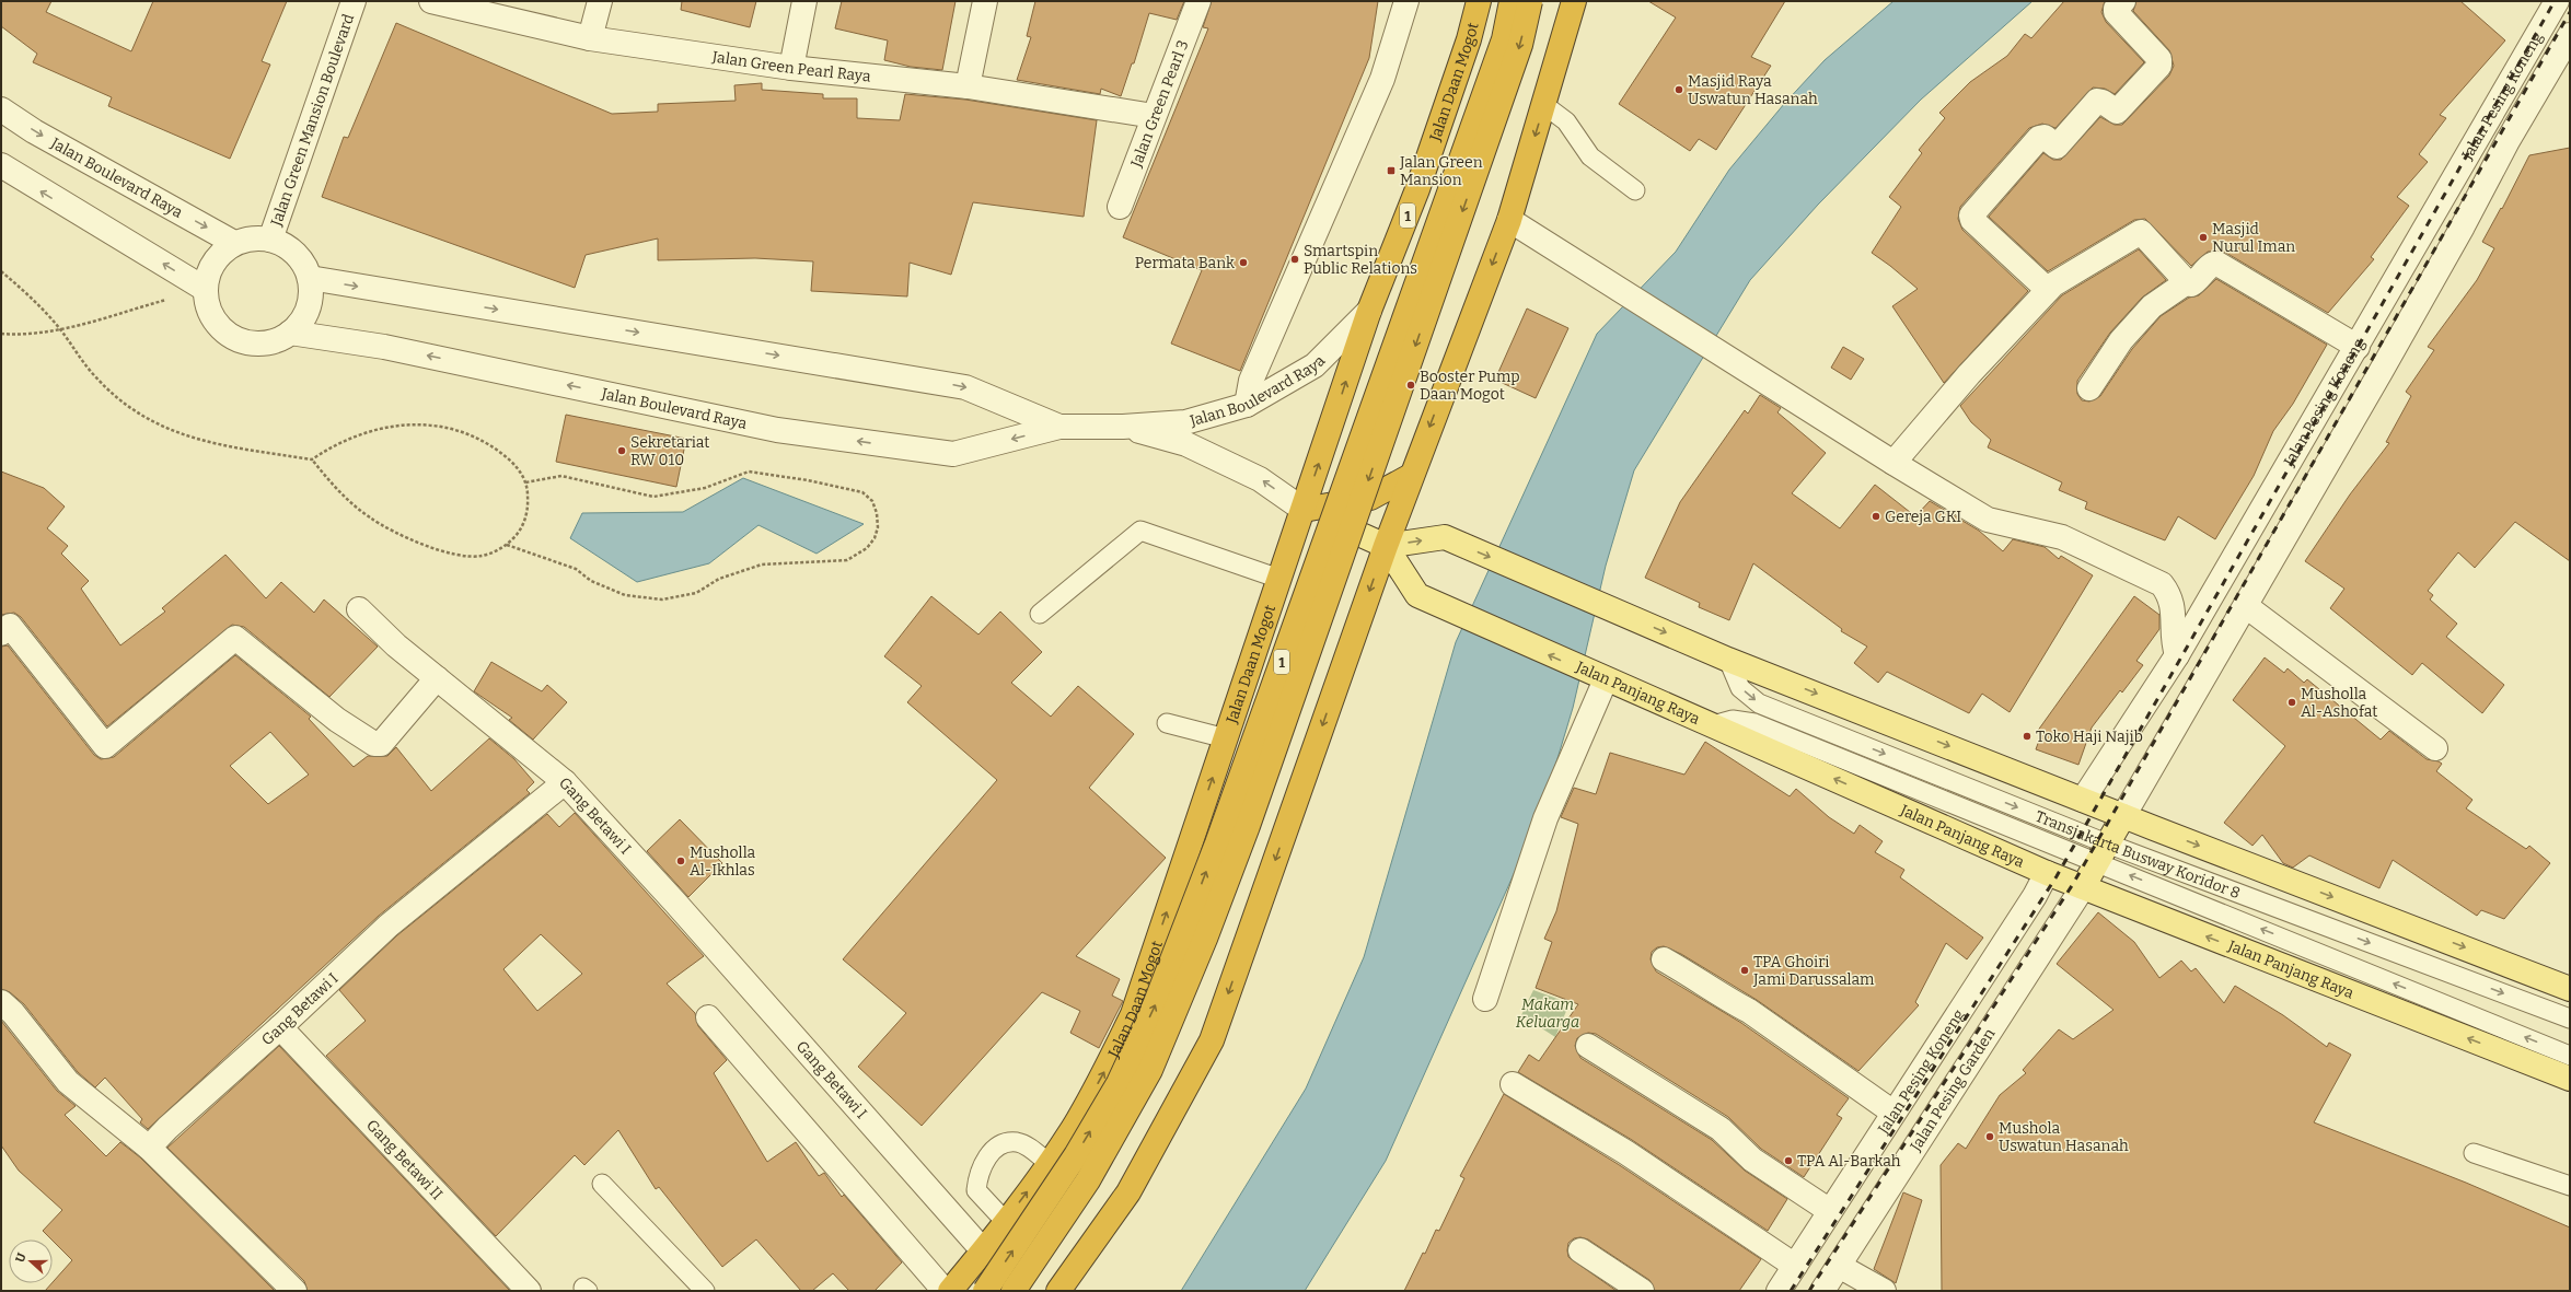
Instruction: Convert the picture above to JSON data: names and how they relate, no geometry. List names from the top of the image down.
{
  "streets": {
    "highway": ["Jalan Daan Mogot", "1"],
    "main road": ["Jalan Panjang Raya"],
    "street": [
      "Jalan Green Pearl Raya",
      "Jalan Pesing Koneng",
      "Jalan Green Pearl 3",
      "Jalan Green Mansion Boulevard",
      "Jalan Boulevard Raya",
      "Gang Betawi I",
      "Jalan Pesing Garden",
      "Gang Betawi II"
    ],
    "lane": ["Transjakarta Busway Koridor 8"]
  },
  "crossings": [
    ["Jalan Green Pearl Raya", "Jalan Green Pearl 3"],
    ["Jalan Daan Mogot", "Jalan Boulevard Raya"],
    ["Jalan Daan Mogot", "Gang Betawi I"],
    ["Jalan Pesing Koneng", "Jalan Panjang Raya"],
    ["Jalan Green Mansion Boulevard", "Jalan Boulevard Raya"],
    ["Jalan Panjang Raya", "Transjakarta Busway Koridor 8"],
    ["Jalan Panjang Raya", "Jalan Pesing Garden"],
    ["Gang Betawi I", "Gang Betawi II"]
  ],
  "parks": ["Makam Keluarga"],
  "places": {
    "other": [
      "Masjid Raya Uswatun Hasanah",
      "Masjid Nurul Iman",
      "Smartspin Public Relations",
      "Permata Bank",
      "Booster Pump Daan Mogot",
      "Sekretariat RW 010",
      "Gereja GKI",
      "Musholla Al-Ashofat",
      "Toko Haji Najib",
      "Musholla Al-Ikhlas",
      "TPA Ghoiri Jami Darussalam",
      "Mushola Uswatun Hasanah",
      "TPA Al-Barkah"
    ],
    "transit": ["Jalan Green Mansion"]
  },
  "north": "left"
}
